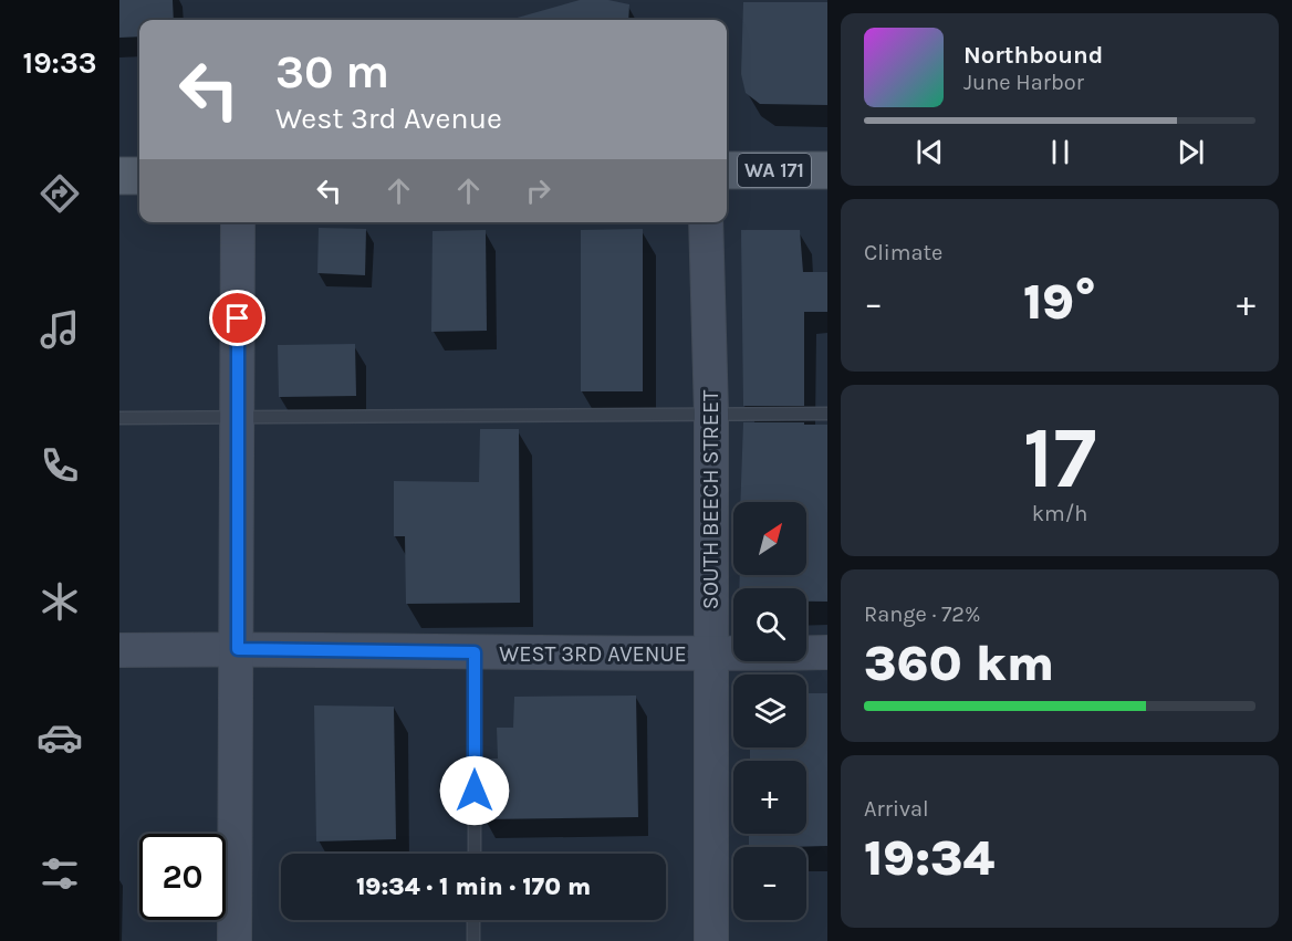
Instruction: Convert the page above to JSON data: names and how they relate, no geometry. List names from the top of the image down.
{
  "streets": {
    "main road": ["WA 171"],
    "street": ["SOUTH BEECH STREET", "WEST 3RD AVENUE"]
  },
  "crossings": [
    ["SOUTH BEECH STREET", "WEST 3RD AVENUE"]
  ],
  "north": "top right",
  "page": {
    "tabs": "19:33",
    "turn": ["30 m", "West 3rd Avenue"],
    "song": ["Northbound", "June Harbor"],
    "tile": [
      "Climate",
      ["17", "km/h"],
      ["Range · 72%", "360 km"],
      ["Arrival", "19:34"]
    ],
    "heat": ["−", "19°", "+"],
    "map_buttons": ["+", "−"],
    "limit": "20",
    "trip": "19:34 · 1 min · 170 m"
  }
}
